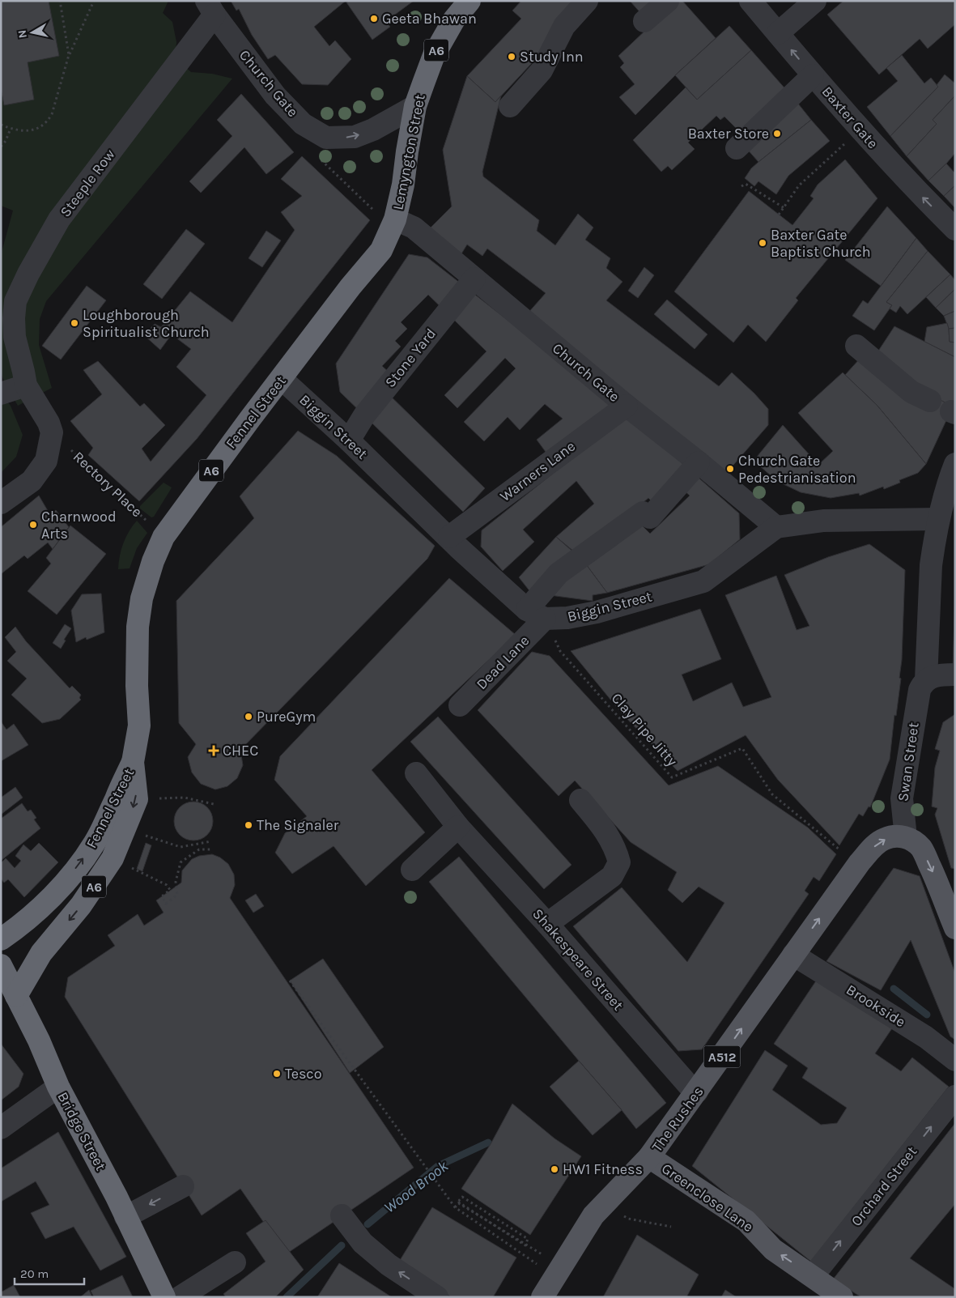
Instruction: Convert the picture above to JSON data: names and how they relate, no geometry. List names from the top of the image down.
{
  "streets": {
    "highway": [
      "A6",
      "Lemyngton Street",
      "Fennel Street",
      "Bridge Street"
    ],
    "main road": ["A512", "The Rushes", "Greenclose Lane"],
    "street": [
      "Church Gate",
      "Baxter Gate",
      "Steeple Row",
      "Stone Yard",
      "Biggin Street",
      "Warners Lane",
      "Dead Lane",
      "Swan Street",
      "Shakespeare Street",
      "Brookside",
      "Orchard Street"
    ],
    "path": ["Rectory Place", "Clay Pipe Jitty"]
  },
  "crossings": [
    ["Church Gate", "Lemyngton Street"],
    ["Church Gate", "Steeple Row"],
    ["Church Gate", "Stone Yard"],
    ["Church Gate", "Fennel Street"],
    ["Church Gate", "Biggin Street"],
    ["Church Gate", "Warners Lane"],
    ["Church Gate", "Dead Lane"],
    ["Lemyngton Street", "Fennel Street"],
    ["Stone Yard", "Biggin Street"],
    ["Fennel Street", "Biggin Street"],
    ["Fennel Street", "Rectory Place"],
    ["Fennel Street", "Bridge Street"],
    ["Biggin Street", "Warners Lane"],
    ["Biggin Street", "Dead Lane"],
    ["Biggin Street", "Clay Pipe Jitty"],
    ["Biggin Street", "Swan Street"],
    ["Dead Lane", "Clay Pipe Jitty"],
    ["Clay Pipe Jitty", "A512"],
    ["Swan Street", "A512"],
    ["Shakespeare Street", "The Rushes"],
    ["Brookside", "A512"],
    ["Brookside", "The Rushes"],
    ["A512", "The Rushes"],
    ["The Rushes", "Greenclose Lane"],
    ["Orchard Street", "Greenclose Lane"]
  ],
  "one_way": [
    "Baxter Gate",
    "The Rushes",
    "Orchard Street",
    "Greenclose Lane"
  ],
  "water": ["Wood Brook"],
  "places": {
    "other": [
      "Geeta Bhawan",
      "Study Inn",
      "Baxter Store",
      "Baxter Gate Baptist Church",
      "Loughborough Spiritualist Church",
      "Church Gate Pedestrianisation",
      "Charnwood Arts",
      "PureGym",
      "The Signaler",
      "Tesco",
      "HW1 Fitness"
    ],
    "health": ["CHEC"]
  },
  "scale_bar": "20 m",
  "north": "left"
}
